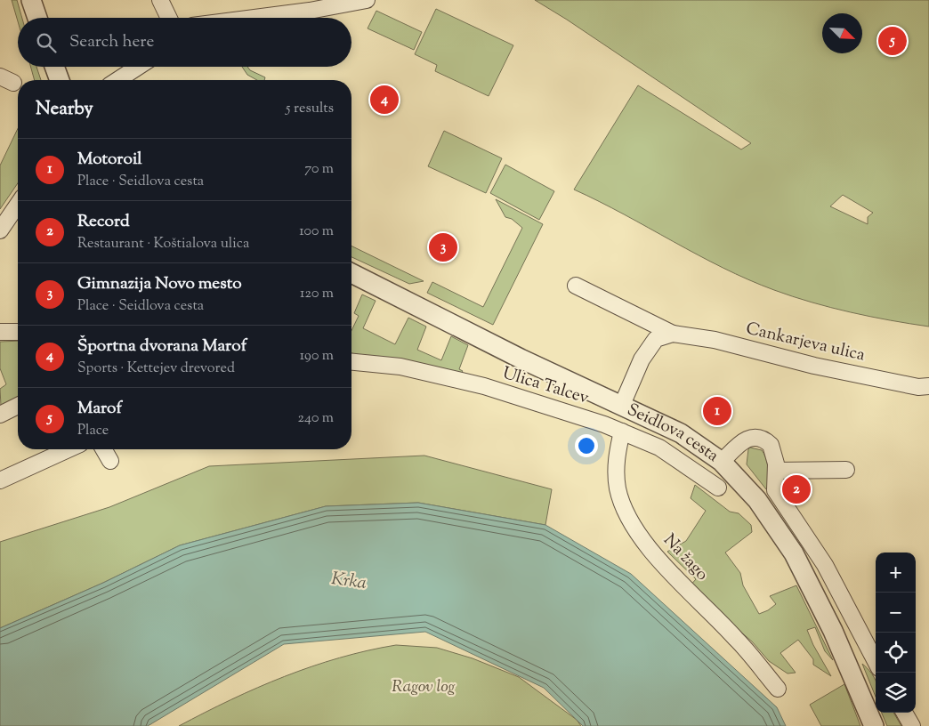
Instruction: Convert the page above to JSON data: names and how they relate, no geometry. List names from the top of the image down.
{
  "streets": {
    "street": [
      "Cankarjeva ulica",
      "Ulica Talcev",
      "Seidlova cesta",
      "Na žago"
    ]
  },
  "crossings": [
    ["Ulica Talcev", "Na žago"]
  ],
  "water": ["Krka"],
  "parks": ["Ragov log"],
  "north": "bottom right",
  "page": {
    "search": "Search here",
    "pins": [
      "5",
      "4",
      "3",
      "1",
      "2"
    ],
    "heading": ["Nearby", "5 results"],
    "list": [
      {
        "mark": "1",
        "name": "Motoroil",
        "note": "Place · Seidlova cesta",
        "value": "70 m"
      },
      {
        "mark": "2",
        "name": "Record",
        "note": "Restaurant · Koštialova ulica",
        "value": "100 m"
      },
      {
        "mark": "3",
        "name": "Gimnazija Novo mesto",
        "note": "Place · Seidlova cesta",
        "value": "120 m"
      },
      {
        "mark": "4",
        "name": "Športna dvorana Marof",
        "note": "Sports · Kettejev drevored",
        "value": "190 m"
      },
      {
        "mark": "5",
        "name": "Marof",
        "note": "Place",
        "value": "240 m"
      }
    ],
    "map_buttons": ["+", "−"]
  }
}
